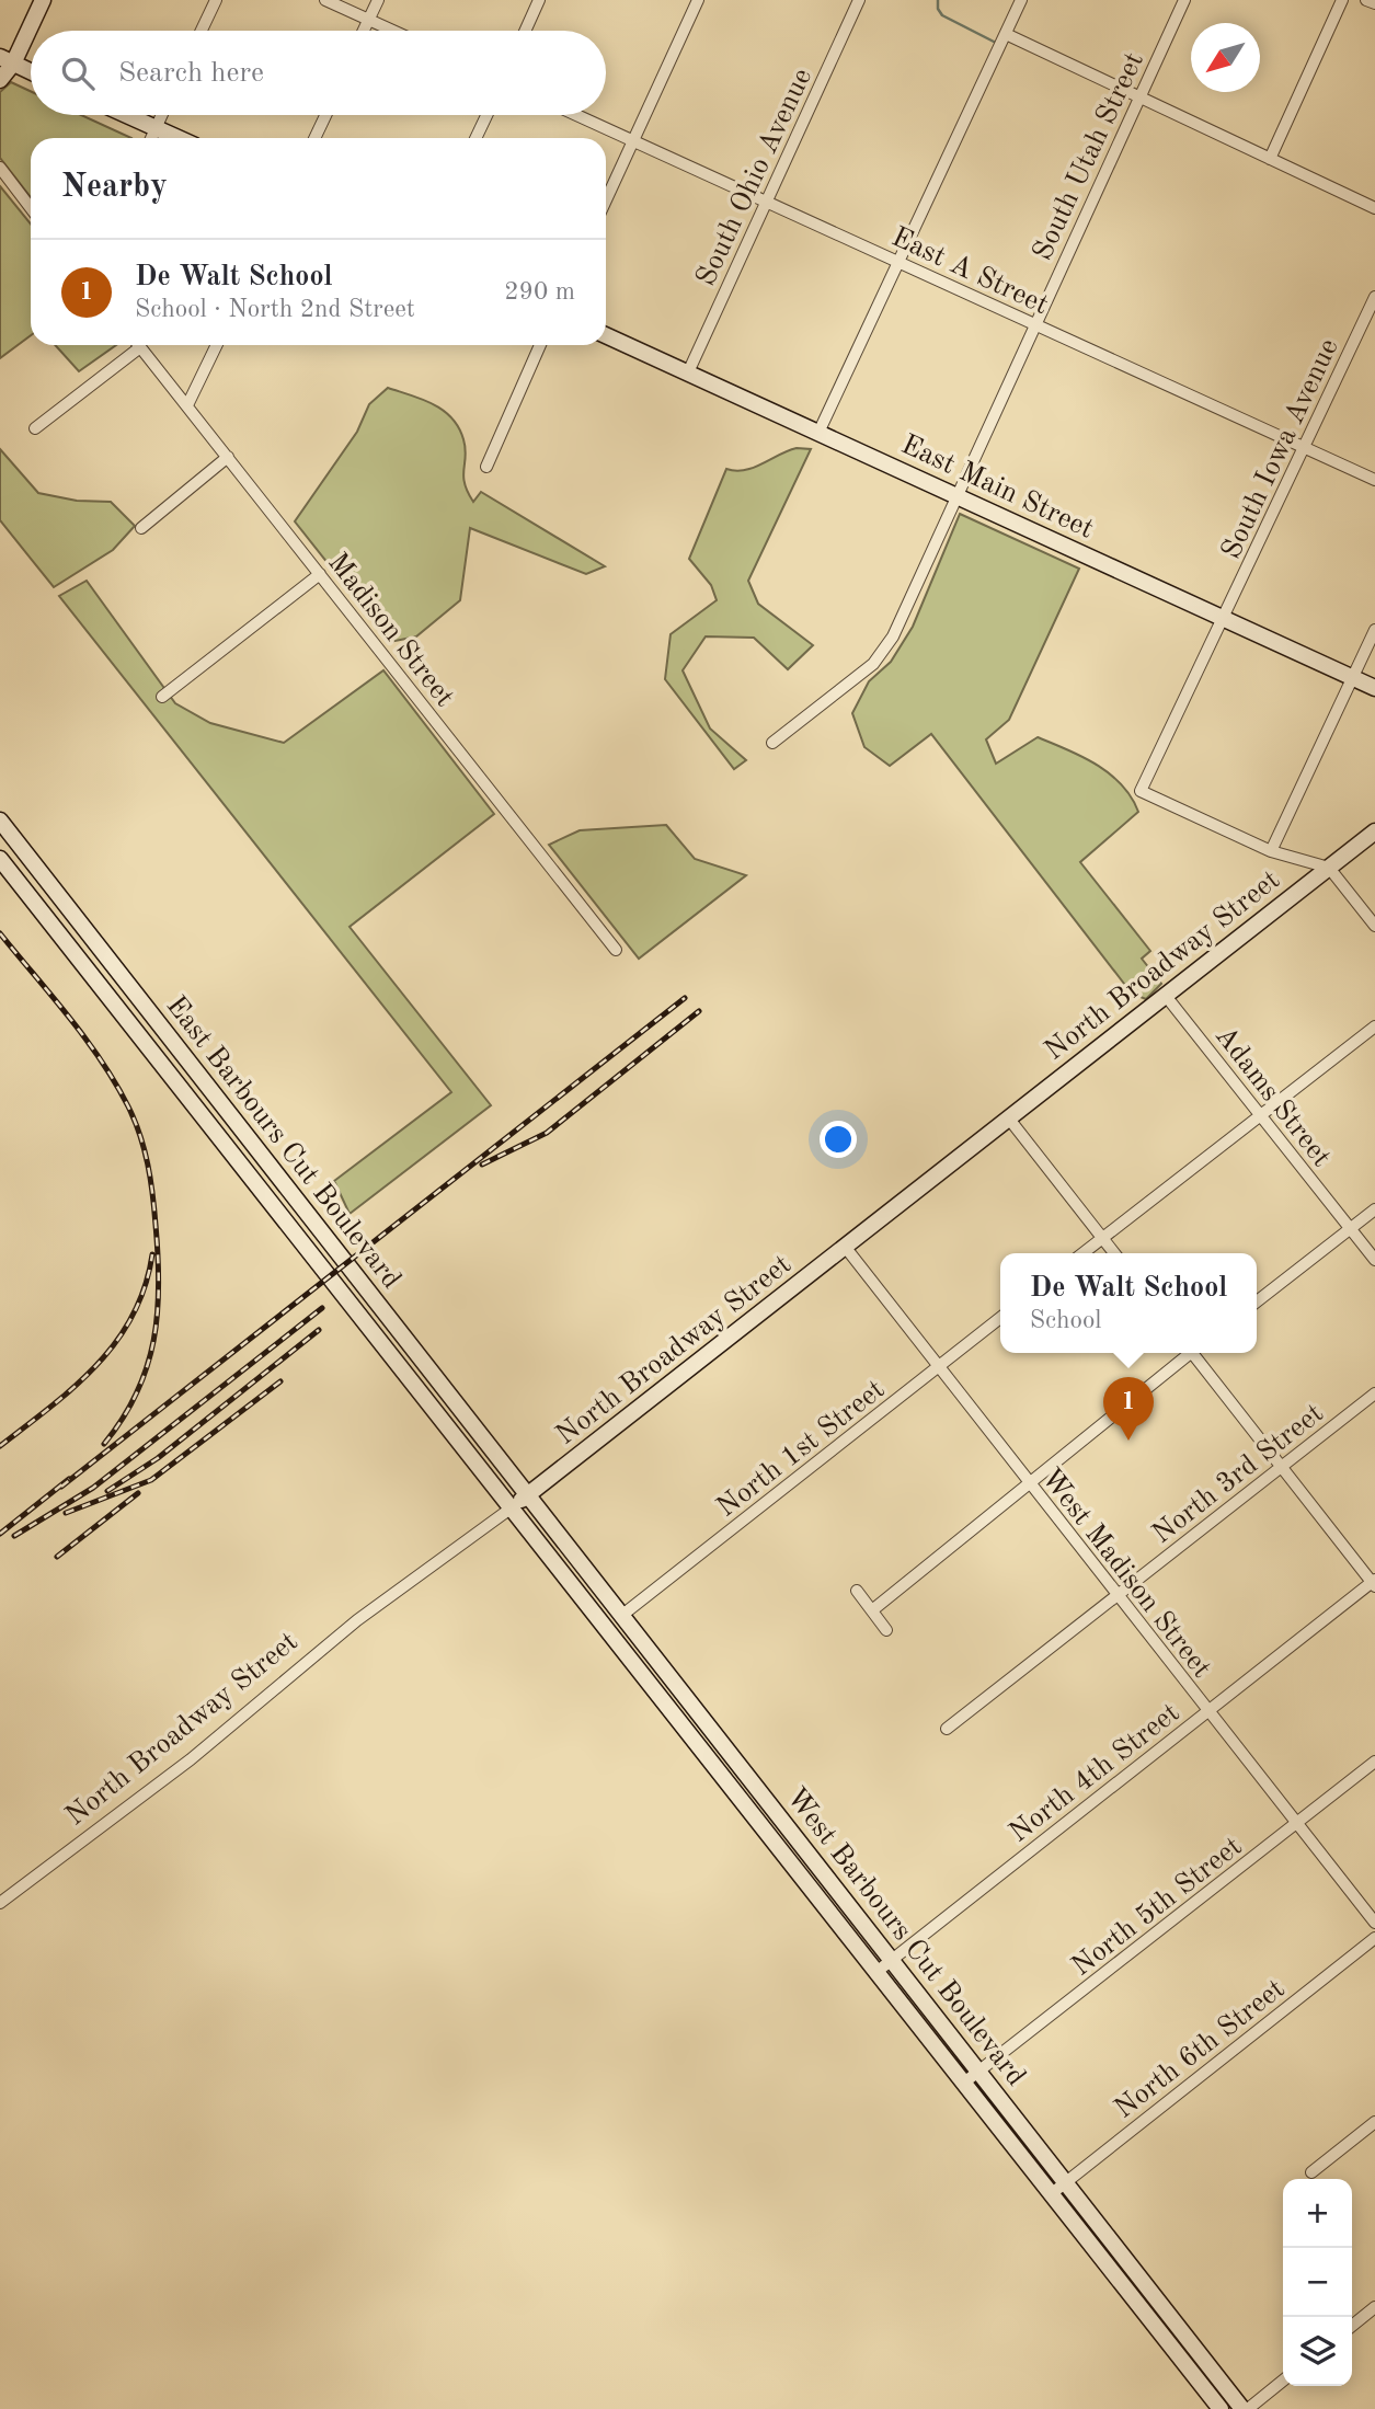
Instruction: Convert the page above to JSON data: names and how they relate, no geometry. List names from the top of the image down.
{
  "streets": {
    "street": [
      "South Utah Street",
      "South Ohio Avenue",
      "East A Street",
      "South Iowa Avenue",
      "East Main Street",
      "Madison Street",
      "North Broadway Street",
      "Adams Street",
      "East Barbours Cut Boulevard",
      "North 1st Street",
      "North 3rd Street",
      "West Madison Street",
      "North 4th Street",
      "North 5th Street",
      "West Barbours Cut Boulevard",
      "North 6th Street"
    ]
  },
  "crossings": [
    ["South Utah Street", "East A Street"],
    ["South Utah Street", "East Main Street"],
    ["South Ohio Avenue", "East A Street"],
    ["South Ohio Avenue", "East Main Street"],
    ["East A Street", "South Iowa Avenue"],
    ["South Iowa Avenue", "East Main Street"],
    ["North Broadway Street", "Adams Street"],
    ["North Broadway Street", "East Barbours Cut Boulevard"],
    ["North Broadway Street", "West Madison Street"],
    ["North Broadway Street", "West Barbours Cut Boulevard"],
    ["East Barbours Cut Boulevard", "West Barbours Cut Boulevard"],
    ["North 1st Street", "West Madison Street"],
    ["North 1st Street", "West Barbours Cut Boulevard"],
    ["North 3rd Street", "West Madison Street"],
    ["West Madison Street", "North 4th Street"],
    ["West Madison Street", "North 5th Street"],
    ["North 4th Street", "West Barbours Cut Boulevard"],
    ["North 5th Street", "West Barbours Cut Boulevard"],
    ["West Barbours Cut Boulevard", "North 6th Street"]
  ],
  "north": "bottom left",
  "page": {
    "search": "Search here",
    "heading": "Nearby",
    "list": [
      {
        "mark": "1",
        "name": "De Walt School",
        "note": "School · North 2nd Street",
        "value": "290 m"
      }
    ],
    "popup": ["De Walt School", "School"],
    "pins": "1",
    "map_buttons": ["+", "−"]
  }
}
